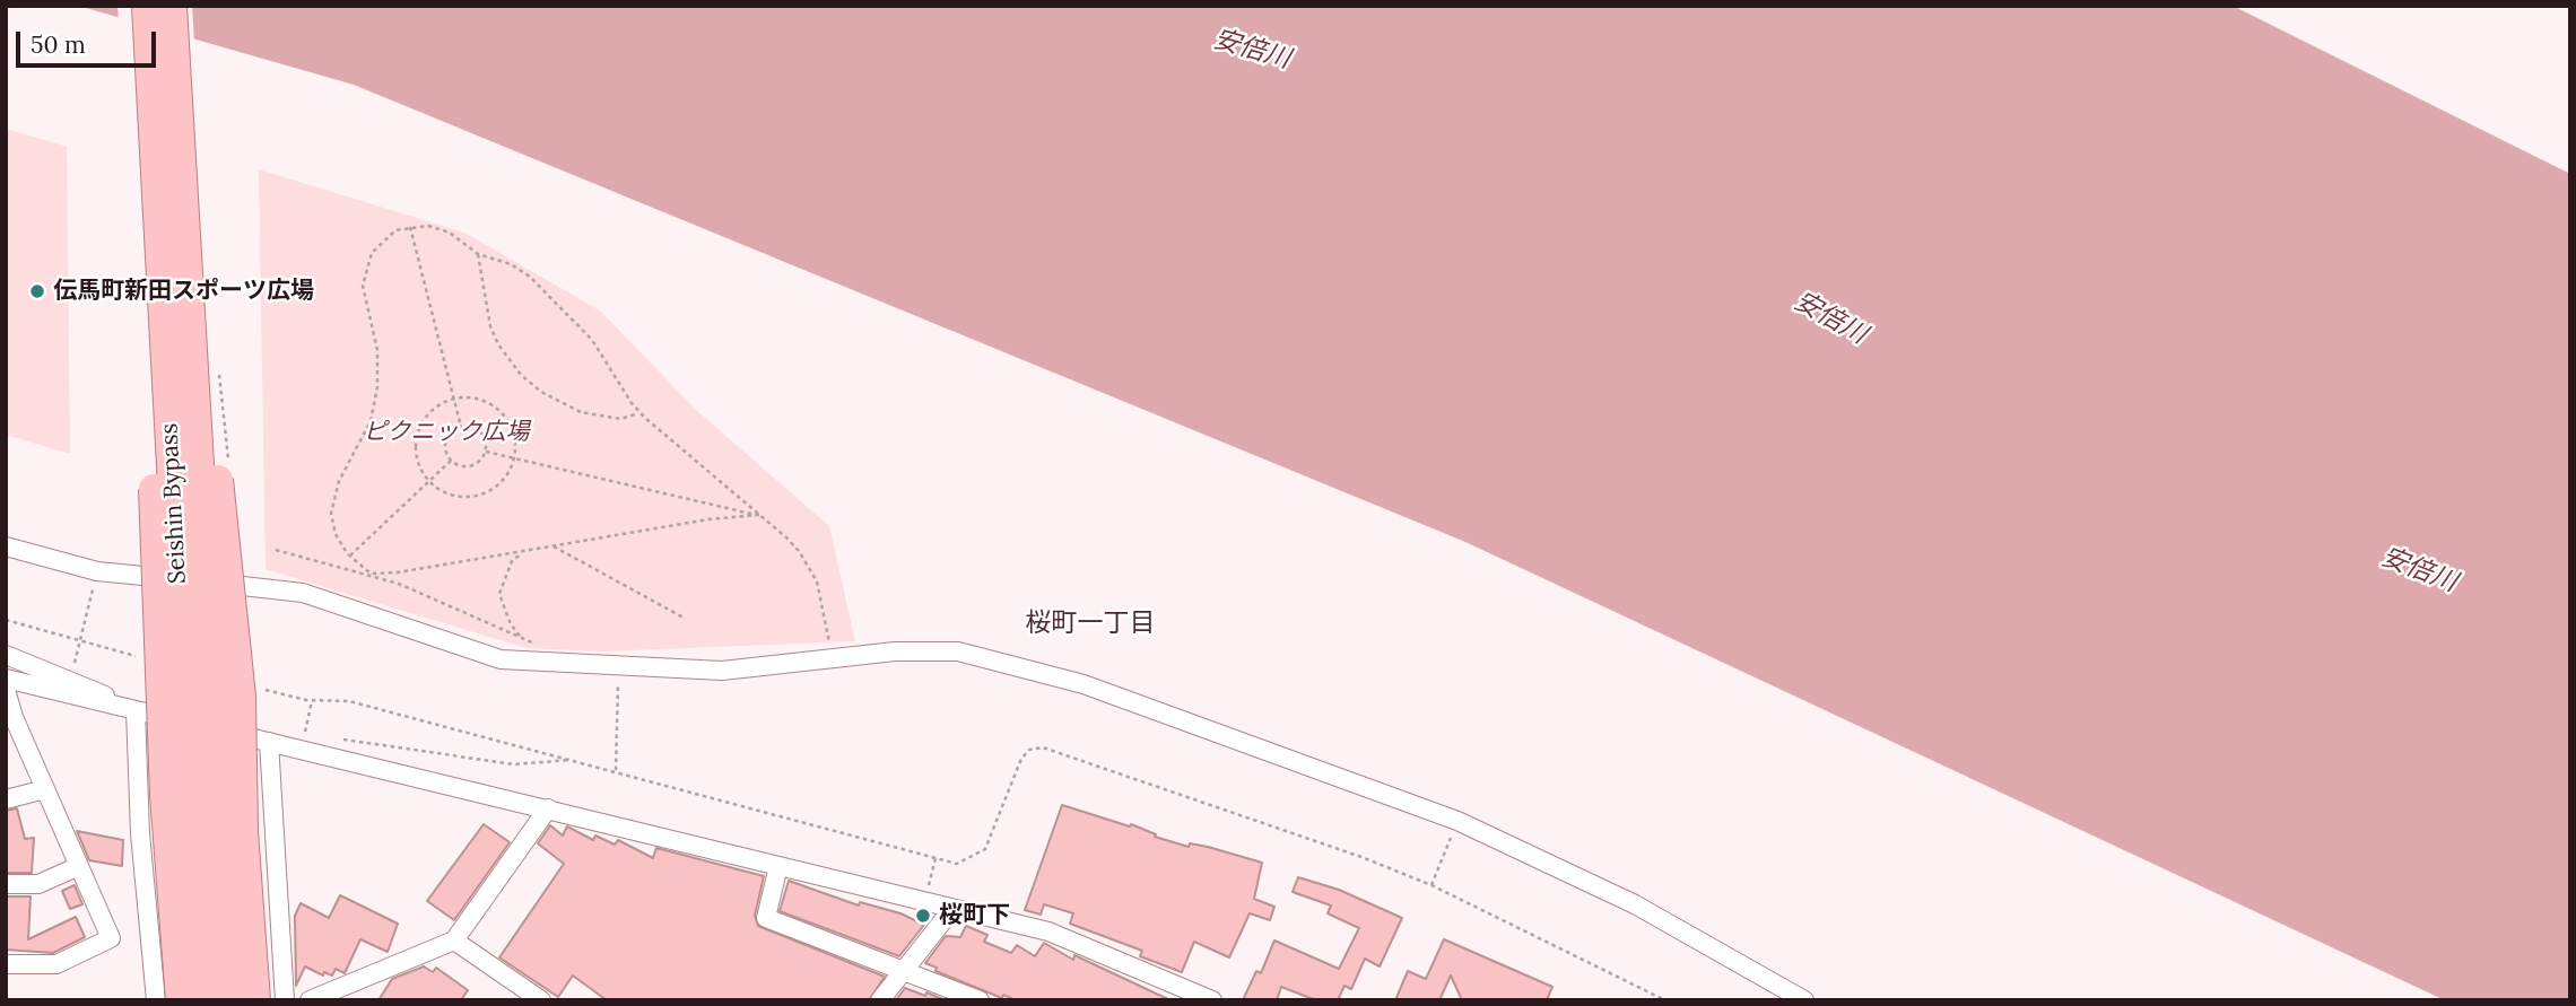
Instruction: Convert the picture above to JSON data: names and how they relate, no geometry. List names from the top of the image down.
{
  "streets": {
    "highway": ["Seishin Bypass"]
  },
  "districts": ["桜町一丁目"],
  "water": ["安倍川"],
  "parks": ["ピクニック広場"],
  "places": ["伝馬町新田スポーツ広場", "桜町下"],
  "scale_bar": "50 m"
}
